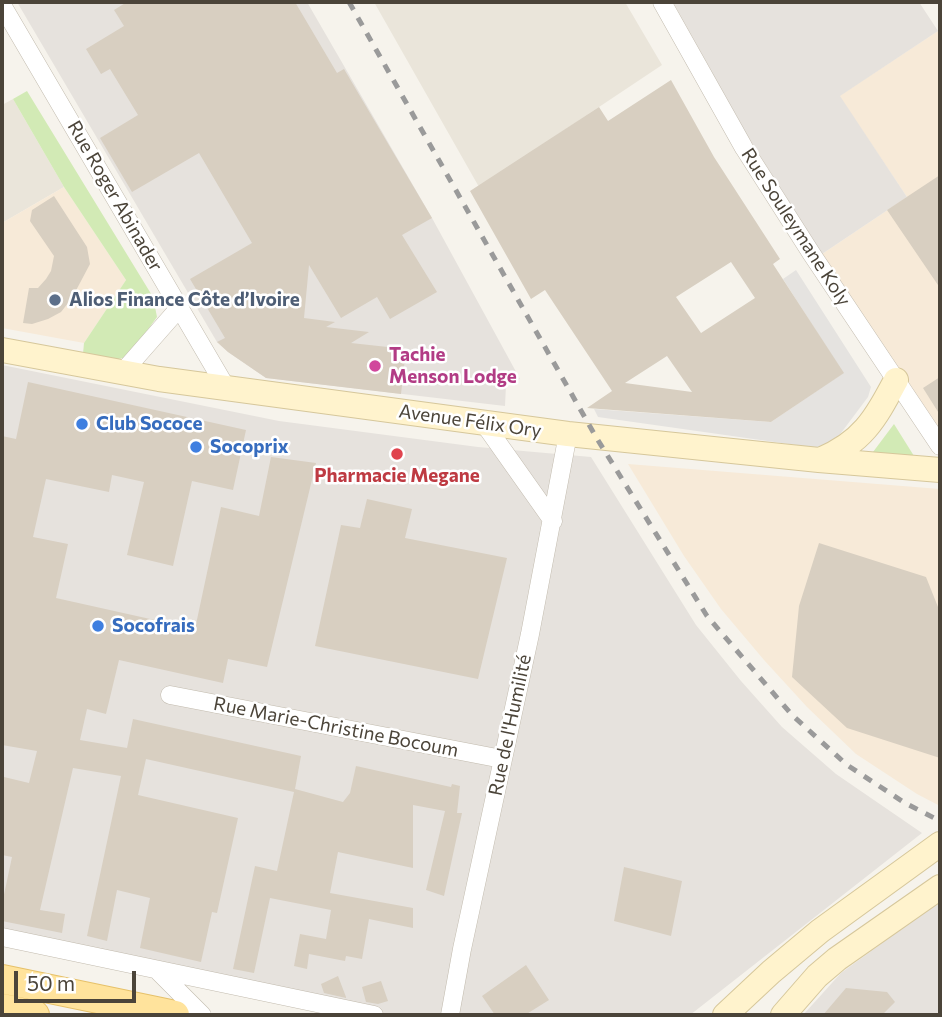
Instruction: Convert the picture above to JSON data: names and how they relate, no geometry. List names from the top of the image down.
{
  "streets": {
    "street": [
      "Rue Roger Abinader",
      "Rue Souleymane Koly",
      "Avenue Félix Ory",
      "Rue de l'Humilité",
      "Rue Marie-Christine Bocoum"
    ]
  },
  "crossings": [
    ["Rue Roger Abinader", "Avenue Félix Ory"],
    ["Avenue Félix Ory", "Rue de l'Humilité"],
    ["Rue de l'Humilité", "Rue Marie-Christine Bocoum"]
  ],
  "places": [
    "Alios Finance Côte d’Ivoire",
    "Tachie Menson Lodge",
    "Club Sococe",
    "Socoprix",
    "Pharmacie Megane",
    "Socofrais"
  ],
  "scale_bar": "50 m"
}
